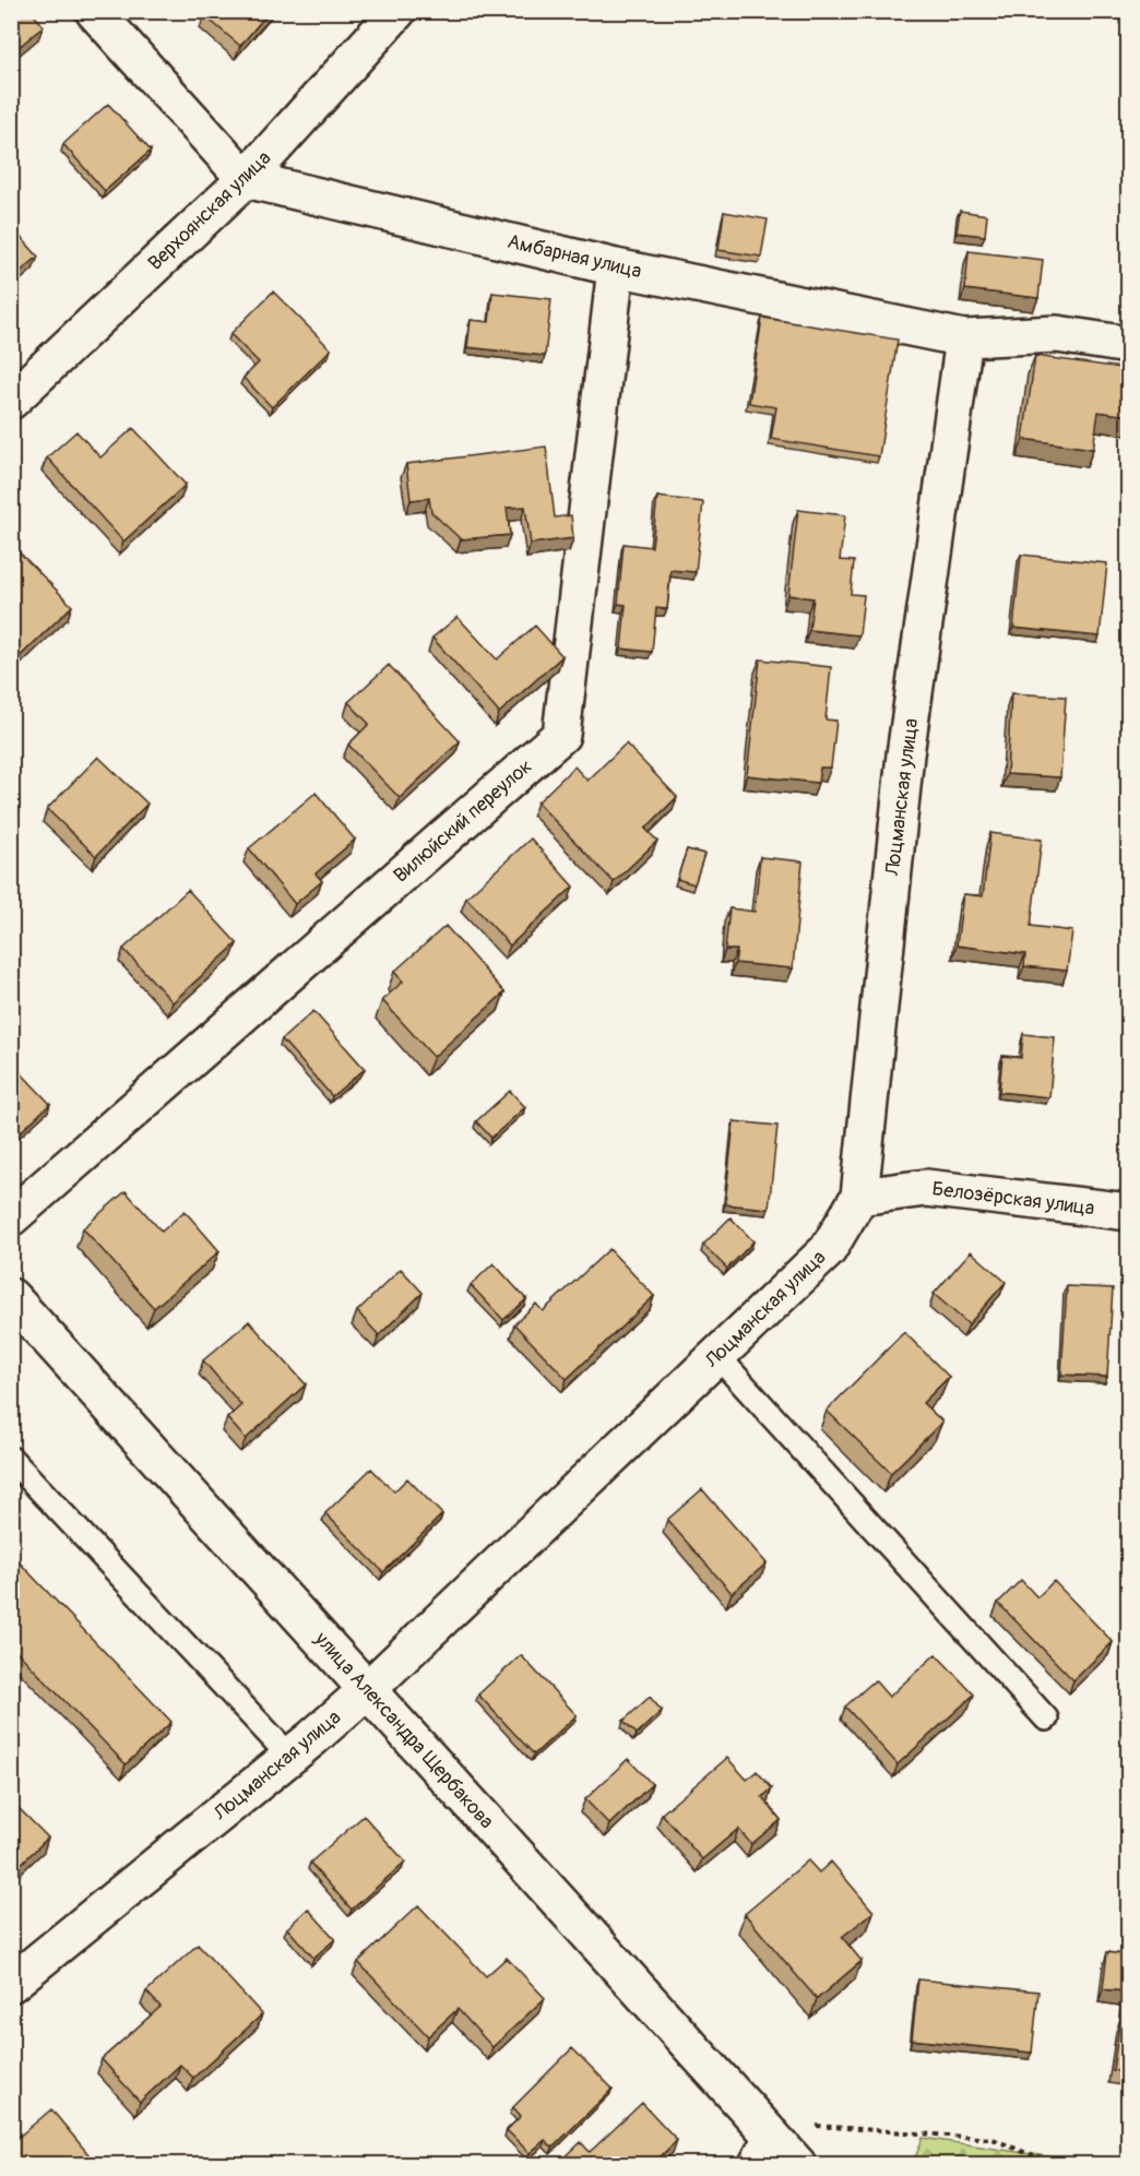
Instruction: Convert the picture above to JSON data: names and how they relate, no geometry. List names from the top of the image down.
{
  "streets": {
    "street": [
      "Верхоянская улица",
      "Амбарная улица",
      "Лоцманская улица",
      "Вилюйский переулок",
      "Белозёрская улица",
      "улица Александра Щербакова"
    ]
  },
  "crossings": [
    ["Верхоянская улица", "Амбарная улица"],
    ["Амбарная улица", "Лоцманская улица"],
    ["Амбарная улица", "Вилюйский переулок"],
    ["Лоцманская улица", "Белозёрская улица"],
    ["Лоцманская улица", "улица Александра Щербакова"]
  ]
}
